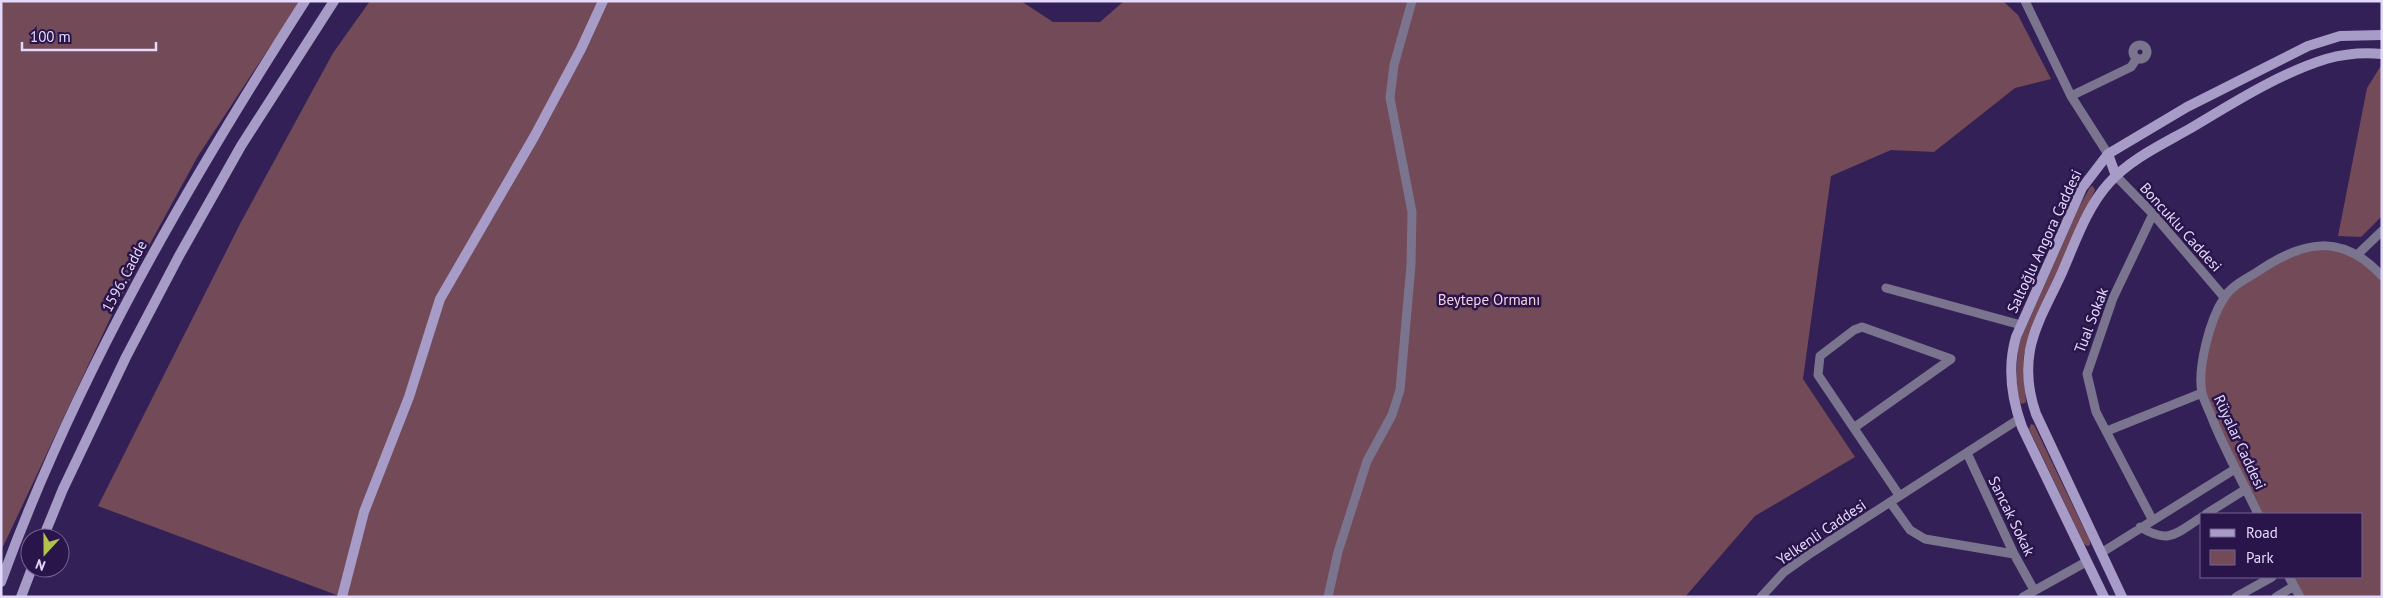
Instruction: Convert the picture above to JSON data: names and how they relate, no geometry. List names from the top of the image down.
{
  "streets": {
    "street": [
      "Boncuklu Caddesi",
      "Saltoğlu Angora Caddesi",
      "1596. Cadde",
      "Tual Sokak",
      "Rüyalar Caddesi",
      "Sancak Sokak",
      "Yelkenli Caddesi"
    ]
  },
  "crossings": [
    ["Boncuklu Caddesi", "Saltoğlu Angora Caddesi"],
    ["Boncuklu Caddesi", "Tual Sokak"],
    ["Boncuklu Caddesi", "Rüyalar Caddesi"],
    ["Saltoğlu Angora Caddesi", "Yelkenli Caddesi"],
    ["Sancak Sokak", "Yelkenli Caddesi"]
  ],
  "parks": ["Beytepe Ormanı"],
  "legend": ["Road", "Park"],
  "scale_bar": "100 m",
  "north": "bottom"
}
